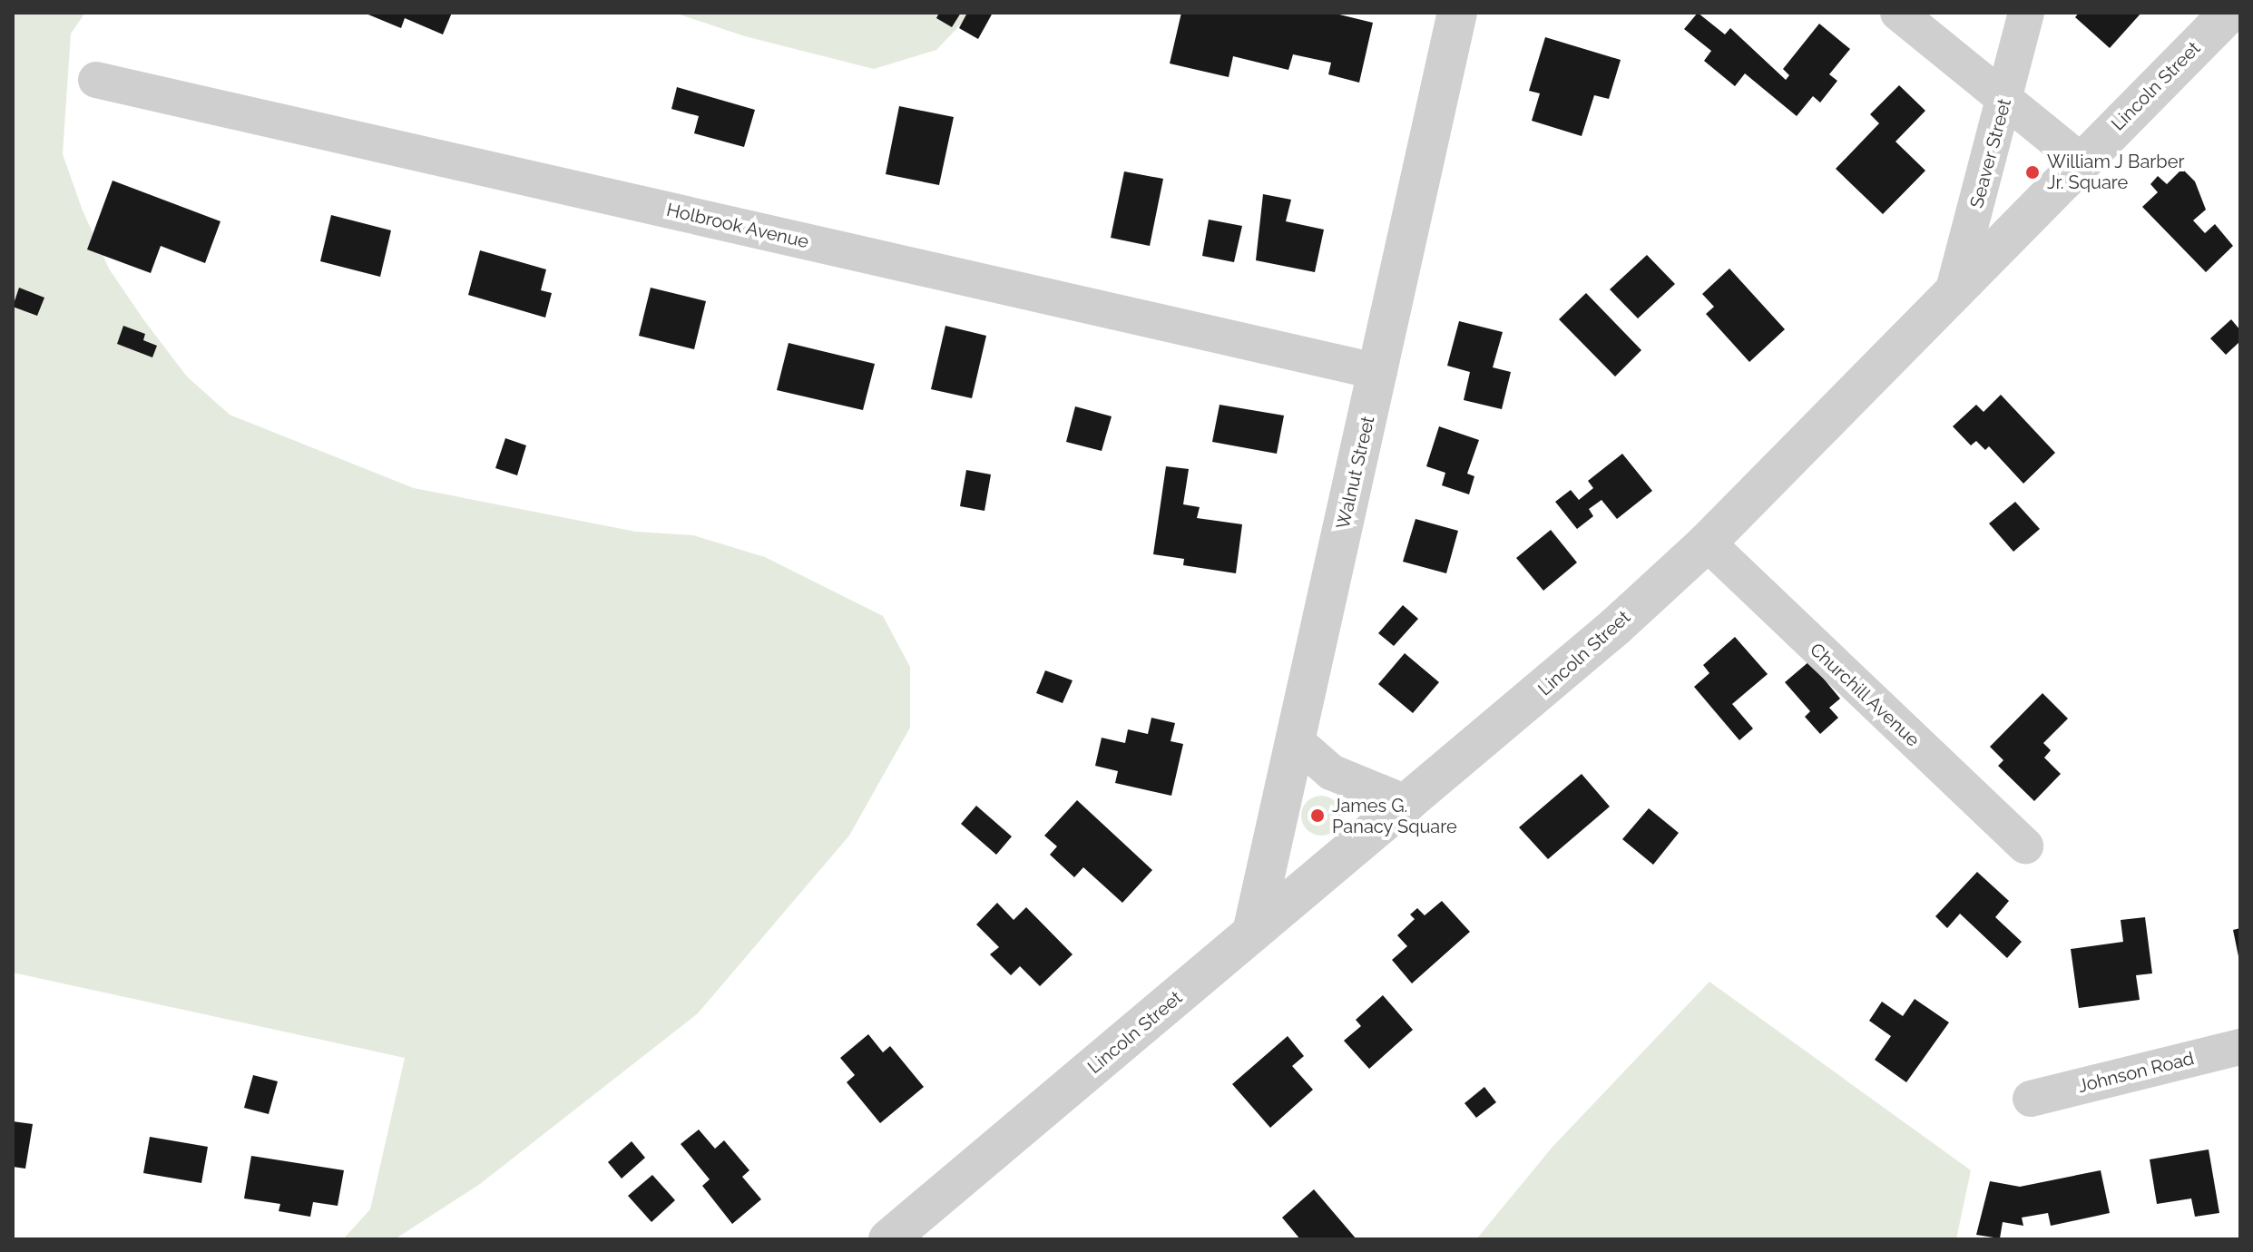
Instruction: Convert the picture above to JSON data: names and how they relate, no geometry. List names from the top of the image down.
{
  "streets": {
    "street": [
      "Lincoln Street",
      "Seaver Street",
      "Holbrook Avenue",
      "Walnut Street",
      "Churchill Avenue",
      "Johnson Road"
    ]
  },
  "crossings": [
    ["Lincoln Street", "Seaver Street"],
    ["Lincoln Street", "Walnut Street"],
    ["Lincoln Street", "Churchill Avenue"],
    ["Holbrook Avenue", "Walnut Street"]
  ],
  "places": ["William J Barber Jr. Square", "James G. Panacy Square"]
}
